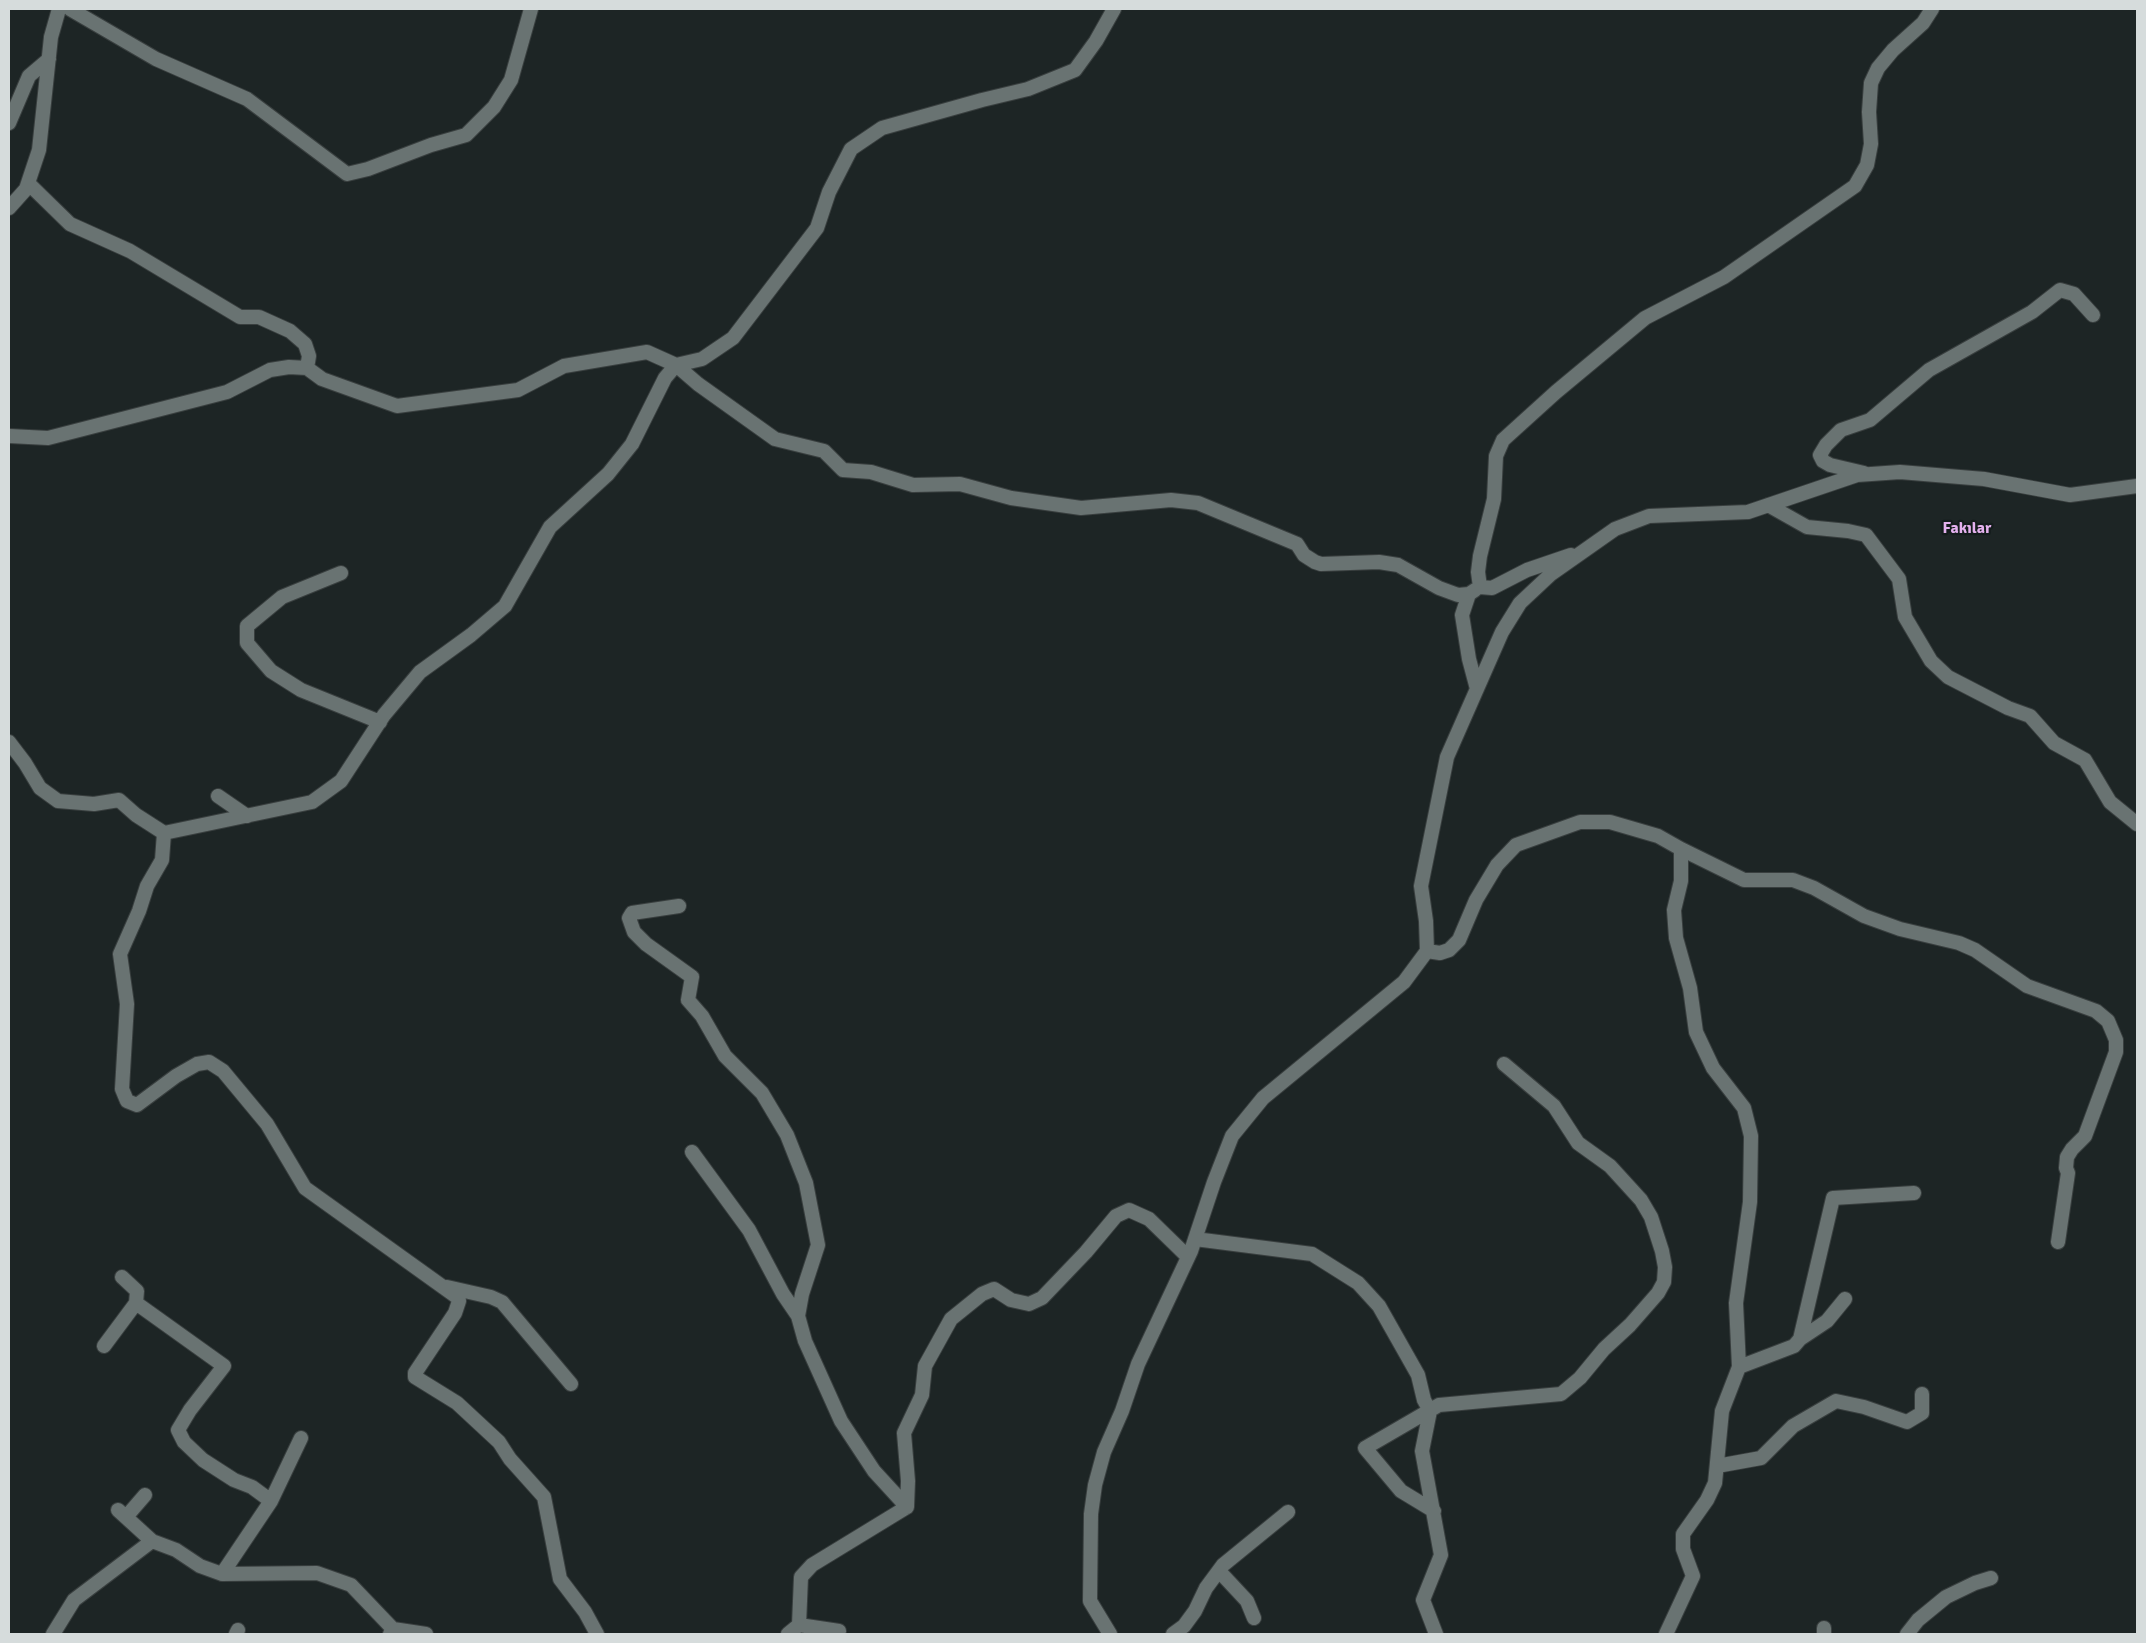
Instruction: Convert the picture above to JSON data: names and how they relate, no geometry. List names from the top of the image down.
{
  "districts": ["Fakılar"]
}
